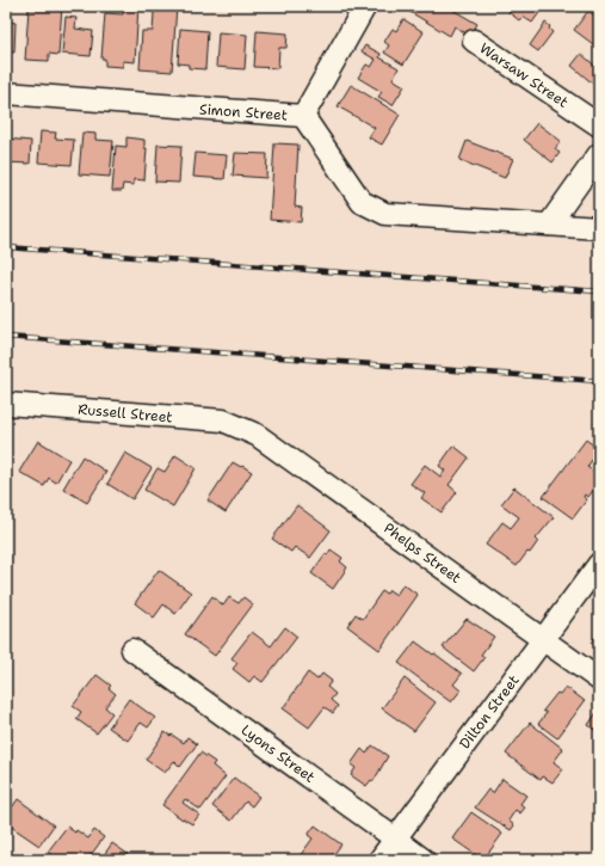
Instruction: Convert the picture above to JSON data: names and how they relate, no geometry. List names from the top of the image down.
{
  "streets": {
    "street": [
      "Warsaw Street",
      "Simon Street",
      "Russell Street",
      "Phelps Street",
      "Dilton Street",
      "Lyons Street"
    ]
  },
  "crossings": [
    ["Russell Street", "Phelps Street"],
    ["Phelps Street", "Dilton Street"],
    ["Dilton Street", "Lyons Street"]
  ]
}
